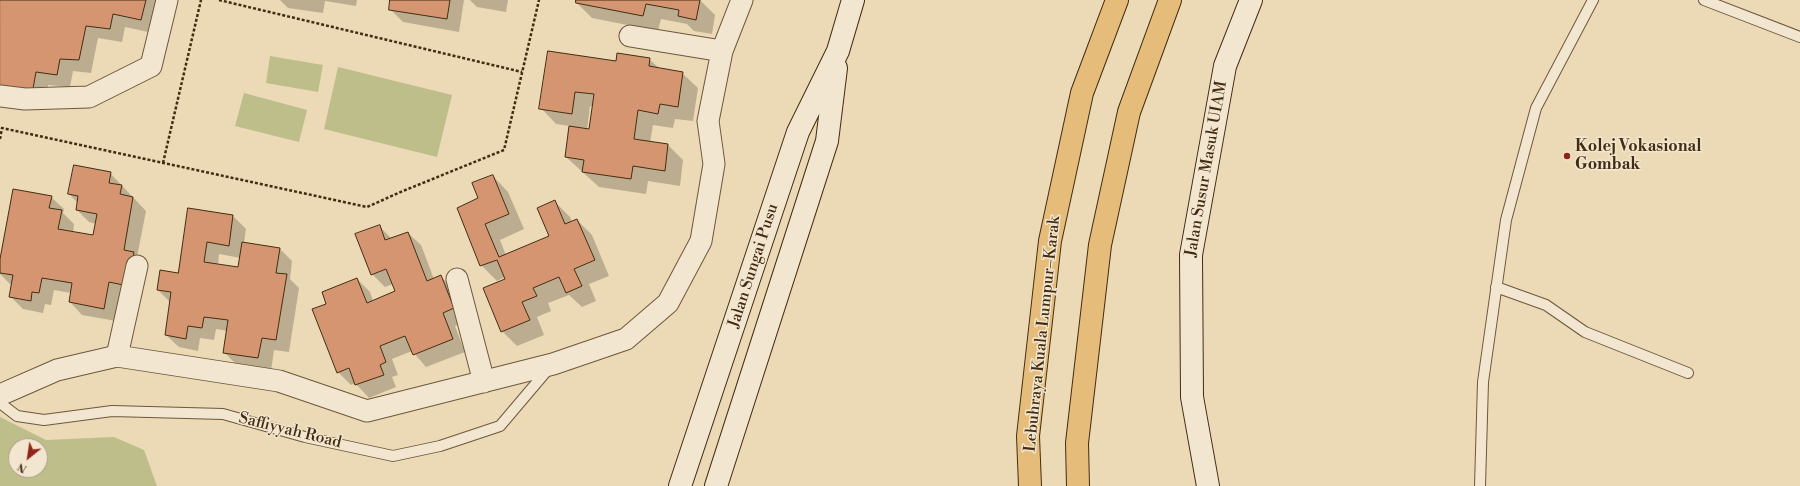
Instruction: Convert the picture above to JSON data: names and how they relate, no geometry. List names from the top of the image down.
{
  "streets": {
    "highway": ["Lebuhraya Kuala Lumpur–Karak"],
    "main road": ["Jalan Susur Masuk UIAM", "Jalan Sungai Pusu"],
    "lane": ["Saffiyyah Road"]
  },
  "places": ["Kolej Vokasional Gombak"],
  "north": "bottom left"
}
